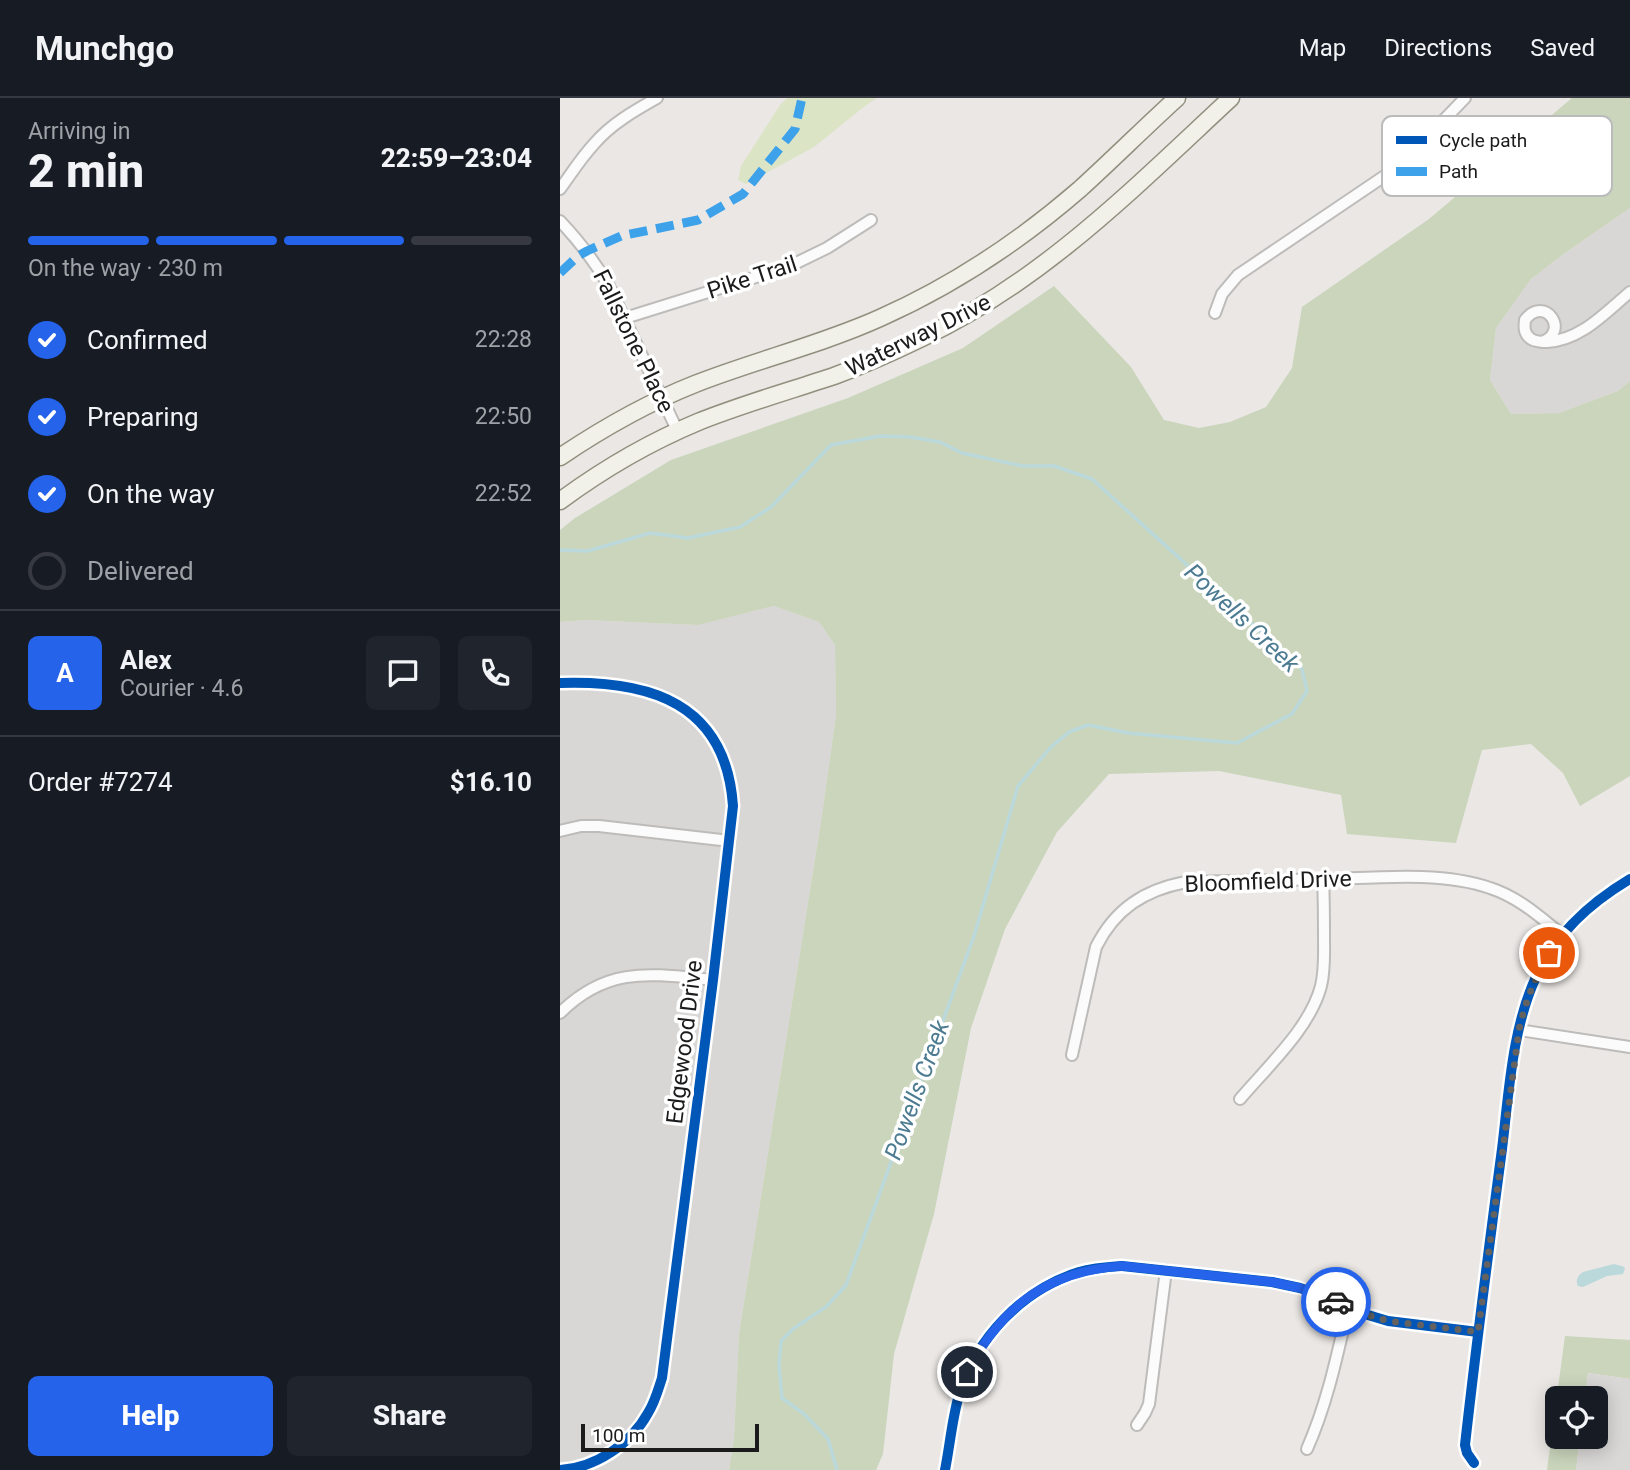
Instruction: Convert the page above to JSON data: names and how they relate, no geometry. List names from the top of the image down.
{
  "streets": {
    "main road": ["Waterway Drive"],
    "street": [
      "Pike Trail",
      "Fallstone Place",
      "Bloomfield Drive",
      "Edgewood Drive"
    ]
  },
  "crossings": [
    ["Pike Trail", "Fallstone Place"],
    ["Waterway Drive", "Fallstone Place"]
  ],
  "water": ["Powells Creek"],
  "legend": ["Cycle path", "Path"],
  "scale_bar": "100 m",
  "page": {
    "header": "Munchgo",
    "nav": ["Map", "Directions", "Saved"],
    "heading": ["2 min", "Arriving in", "22:59–23:04"],
    "panel": [
      "Alex",
      "Courier · 4.6",
      "Order #7274",
      "$16.10"
    ],
    "bar": "On the way · 230 m",
    "list": [
      ["Confirmed", "22:28"],
      ["Preparing", "22:50"],
      ["On the way", "22:52"],
      "Delivered"
    ],
    "round": "A",
    "buttons": ["Help", "Share"],
    "scale": "100 m"
  }
}
